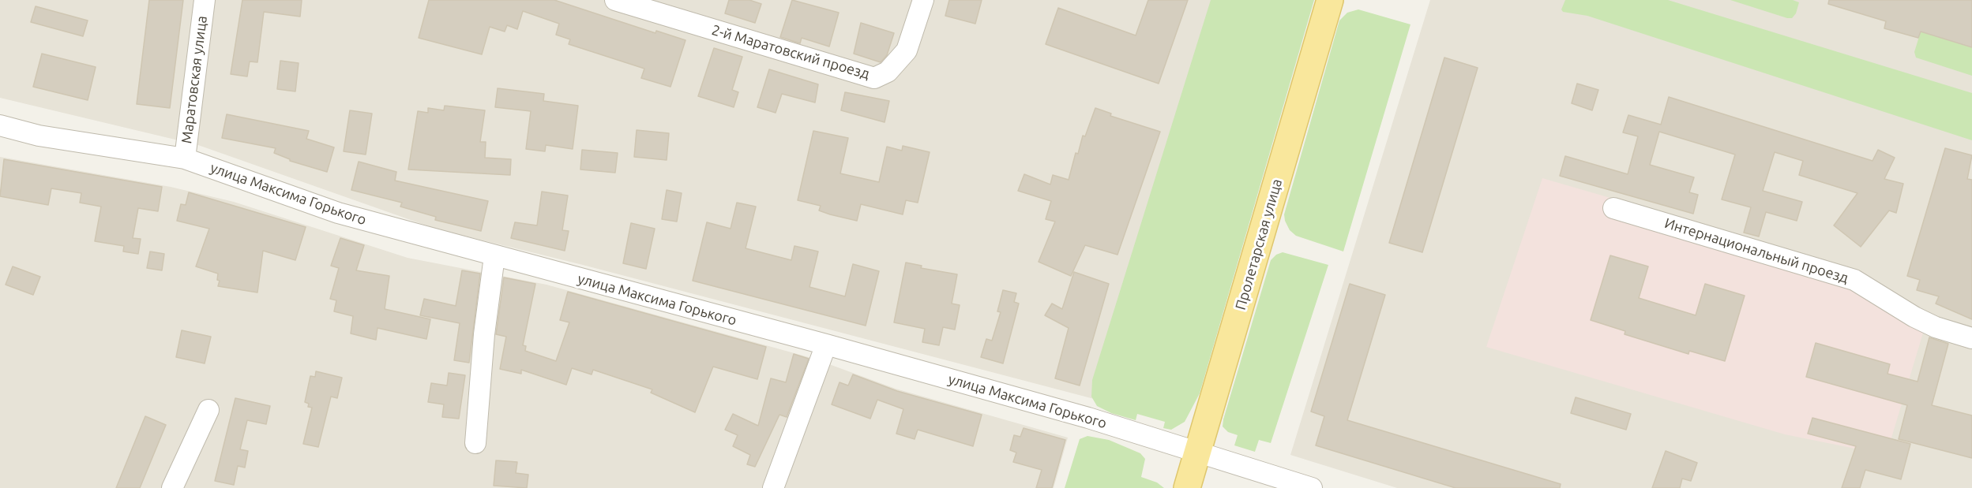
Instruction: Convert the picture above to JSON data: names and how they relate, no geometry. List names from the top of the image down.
{
  "streets": {
    "main road": ["Пролетарская улица"],
    "street": [
      "2-й Маратовский проезд",
      "Маратовская улица",
      "улица Максима Горького",
      "Интернациональный проезд"
    ]
  },
  "crossings": [
    ["Маратовская улица", "улица Максима Горького"],
    ["улица Максима Горького", "Пролетарская улица"]
  ]
}
